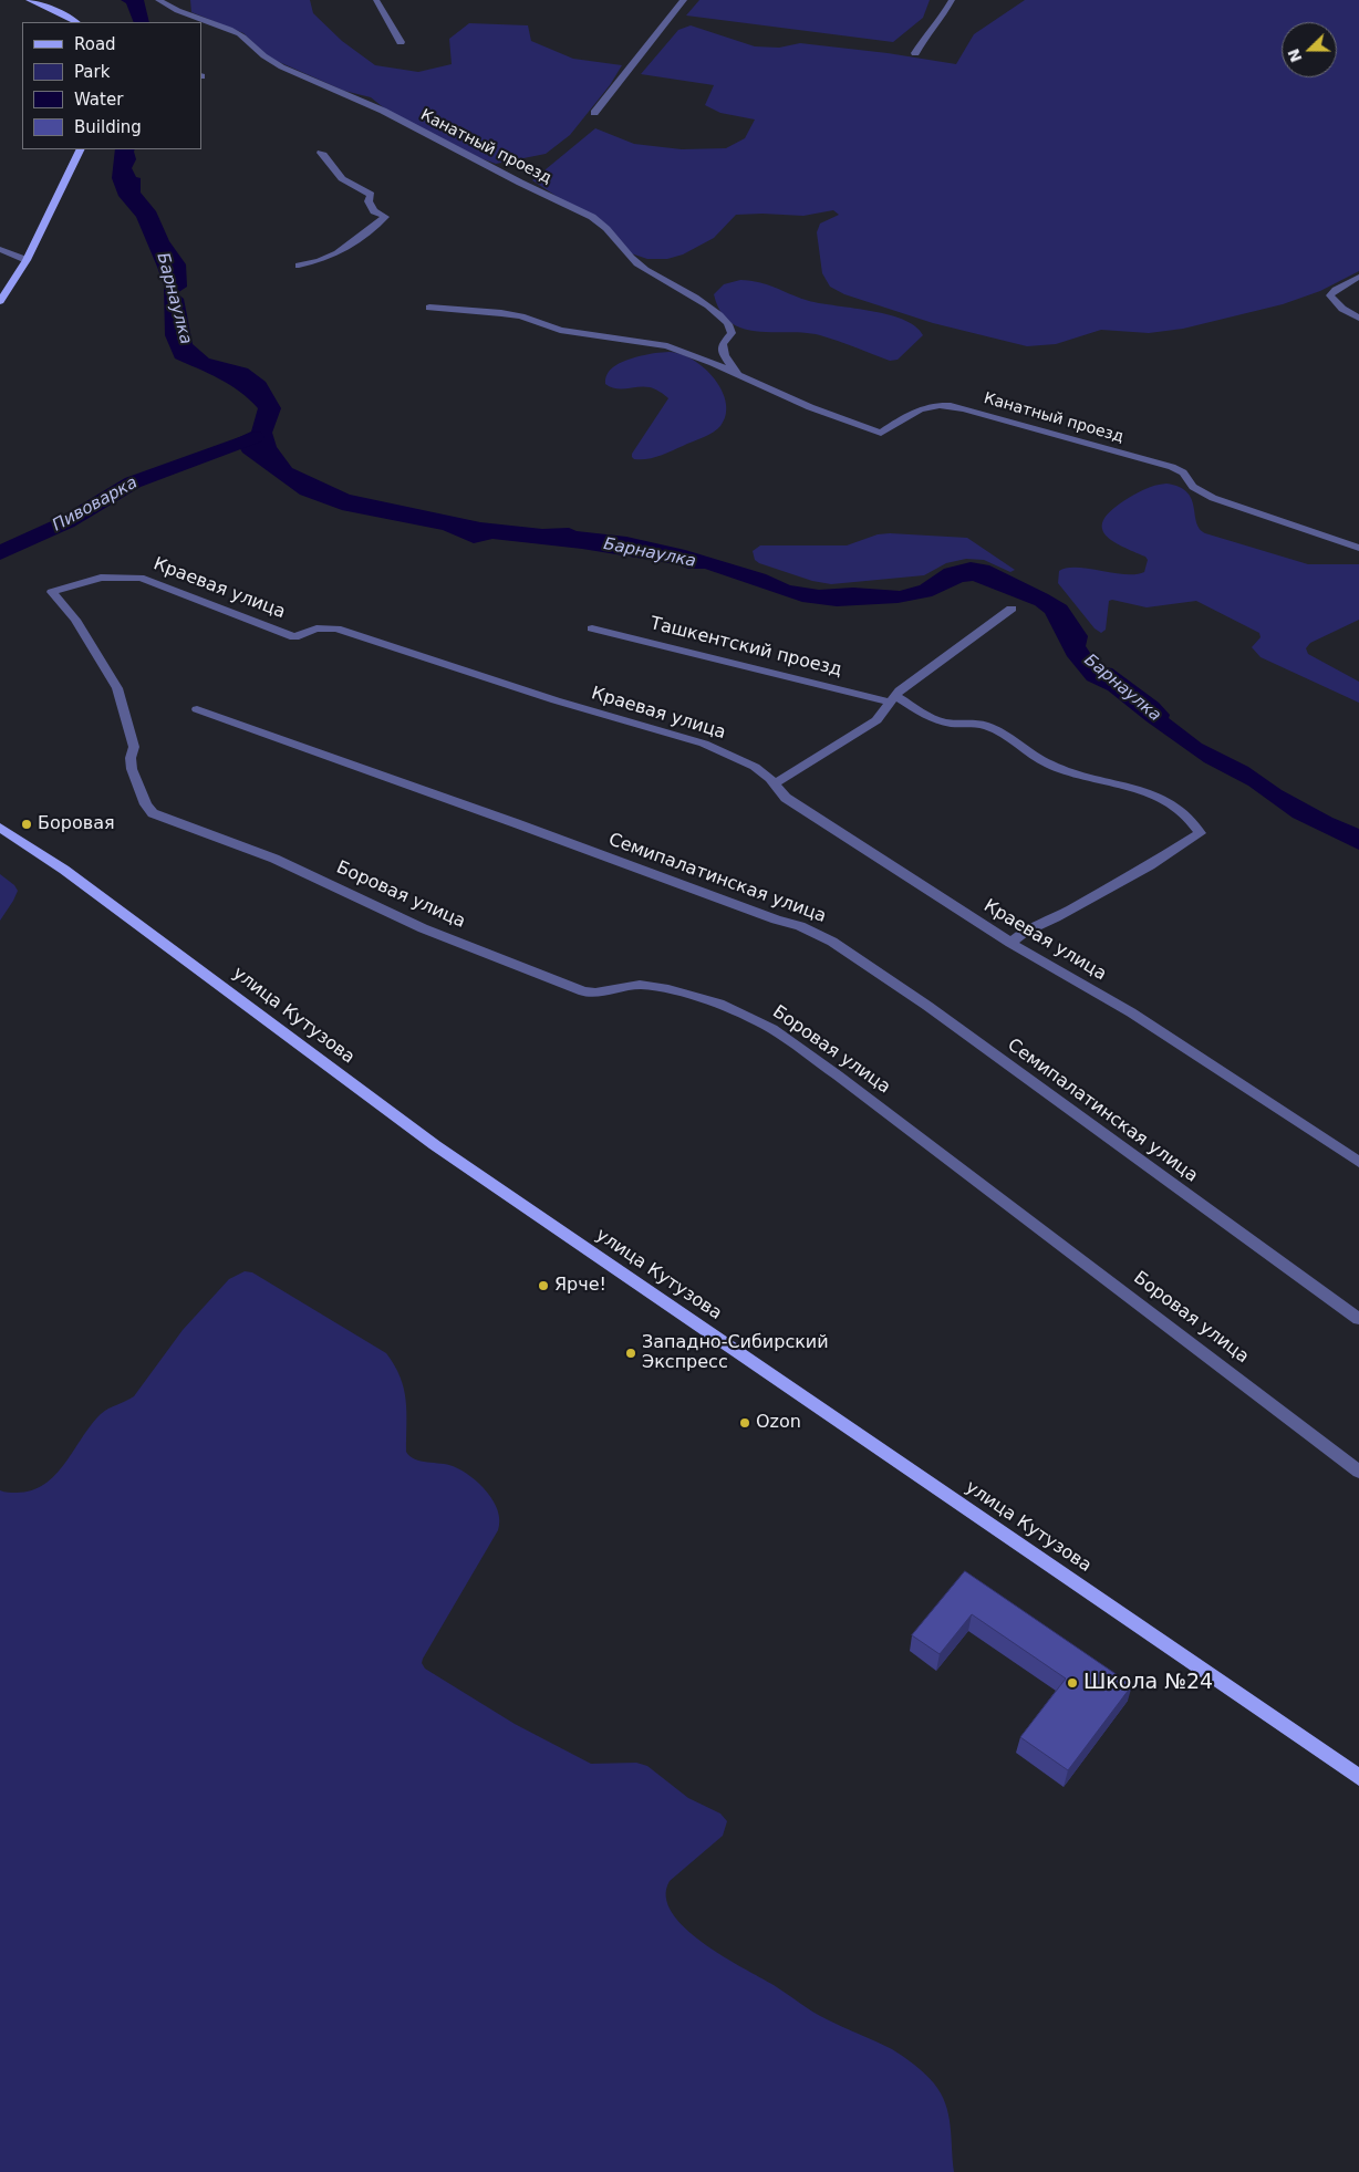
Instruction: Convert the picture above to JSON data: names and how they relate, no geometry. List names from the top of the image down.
{
  "streets": {
    "main road": ["улица Кутузова"],
    "street": [
      "Канатный проезд",
      "Краевая улица",
      "Ташкентский проезд",
      "Семипалатинская улица",
      "Боровая улица"
    ]
  },
  "crossings": [
    ["Краевая улица", "Ташкентский проезд"],
    ["Краевая улица", "Боровая улица"]
  ],
  "water": ["Барнаулка", "Пивоварка"],
  "places": [
    "Боровая",
    "Ярче!",
    "Западно-Сибирский Экспресс",
    "Ozon",
    "Школа №24"
  ],
  "legend": [
    "Road",
    "Park",
    "Water",
    "Building"
  ],
  "north": "left"
}
